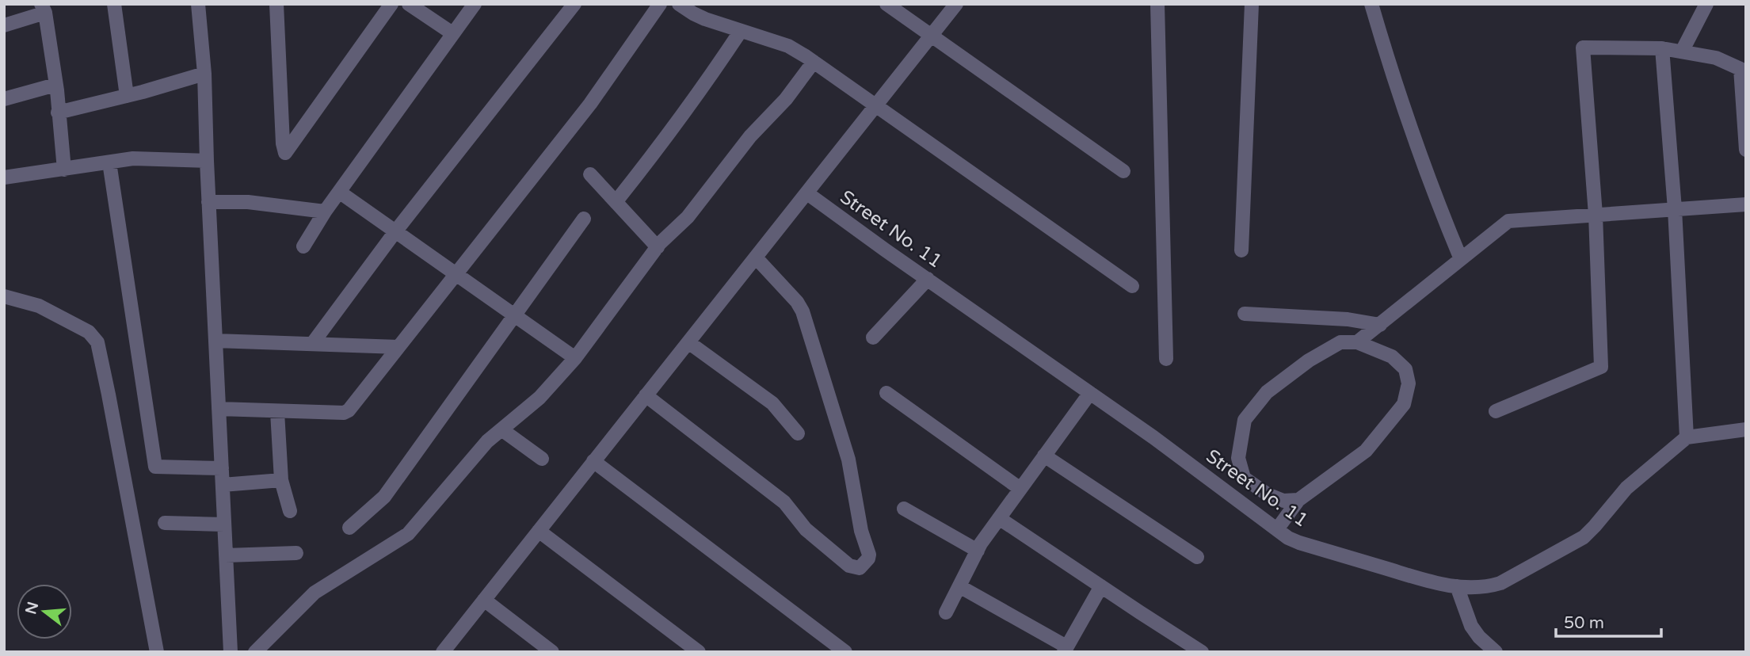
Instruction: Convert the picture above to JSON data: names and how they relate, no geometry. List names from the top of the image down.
{
  "streets": {
    "street": ["Street No. 11"]
  },
  "scale_bar": "50 m",
  "north": "left"
}
